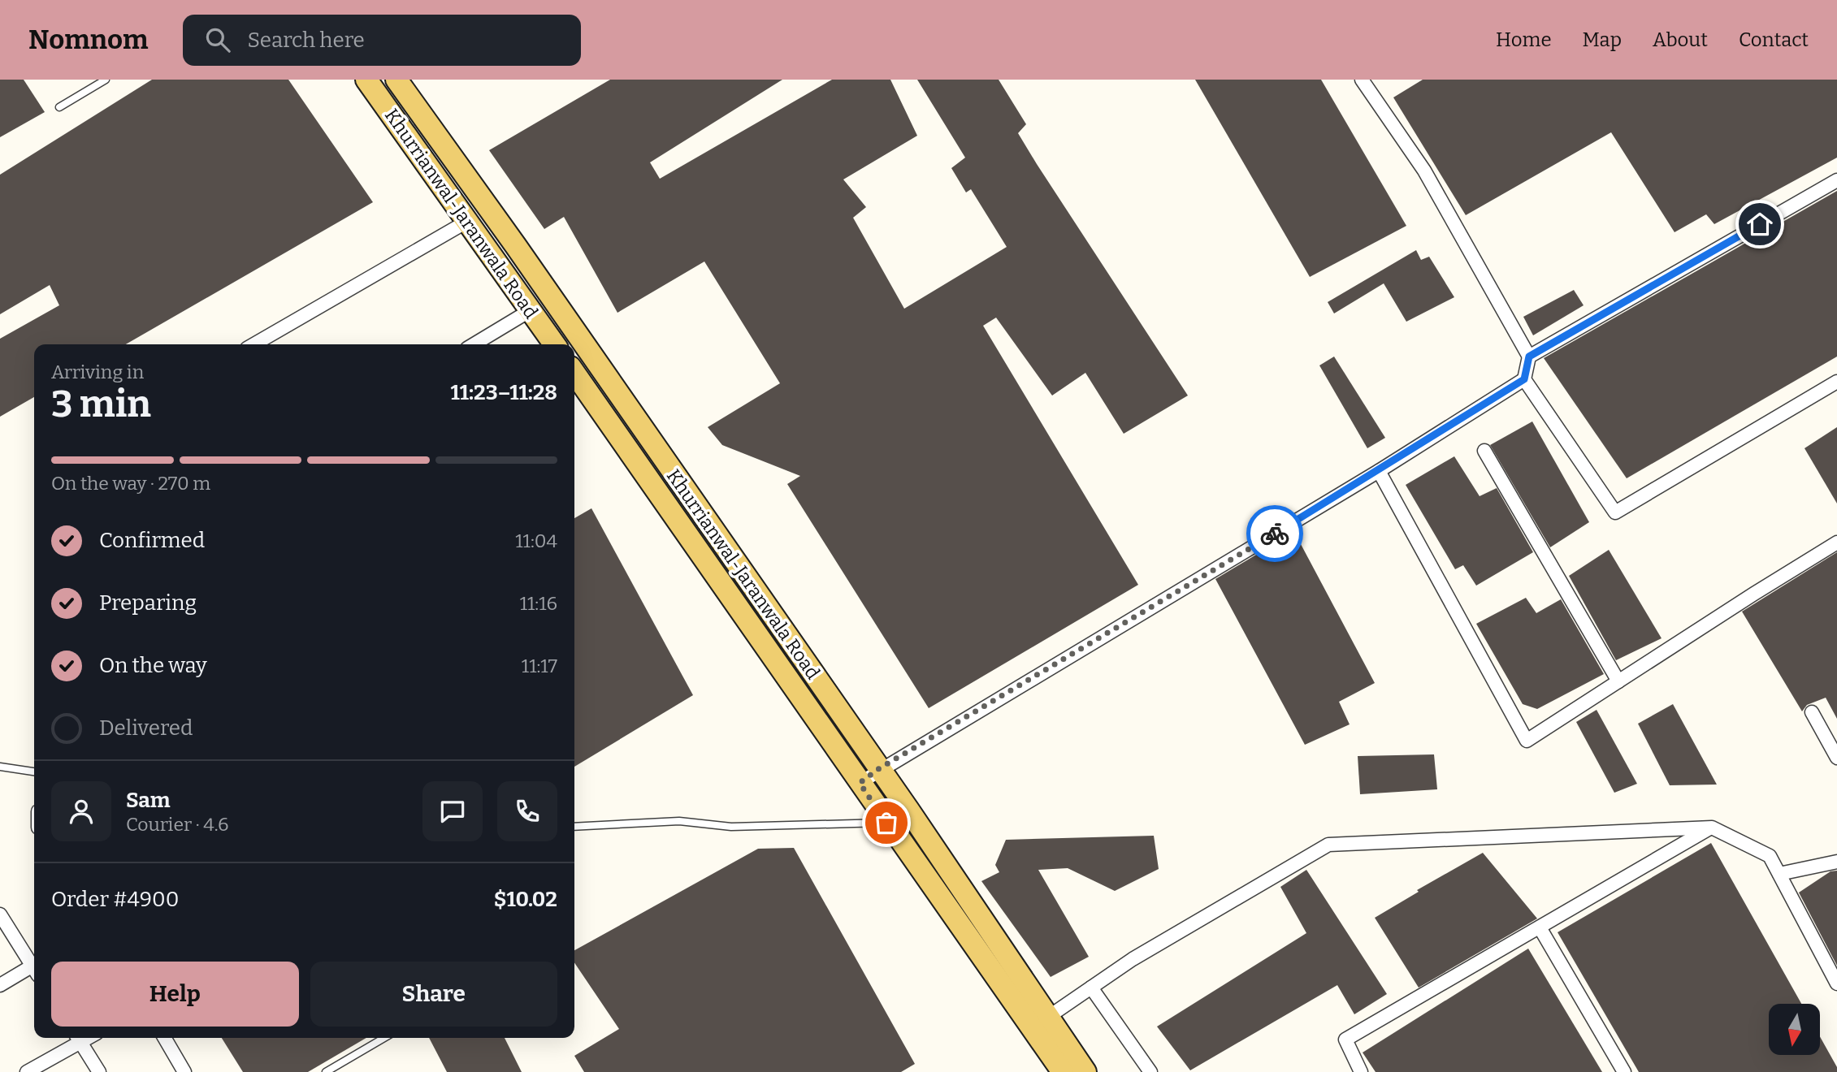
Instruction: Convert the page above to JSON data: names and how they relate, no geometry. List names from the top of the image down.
{
  "streets": {
    "main road": ["Khurrianwal-Jaranwala Road"]
  },
  "north": "bottom",
  "page": {
    "header": "Nomnom",
    "search": "Search here",
    "nav": [
      "Home",
      "Map",
      "About",
      "Contact"
    ],
    "heading": ["3 min", "Arriving in", "11:23–11:28"],
    "panel": [
      "Sam",
      "Courier · 4.6",
      "Order #4900",
      "$10.02"
    ],
    "bar": "On the way · 270 m",
    "list": [
      ["Confirmed", "11:04"],
      ["Preparing", "11:16"],
      ["On the way", "11:17"],
      "Delivered"
    ],
    "buttons": ["Help", "Share"]
  }
}
